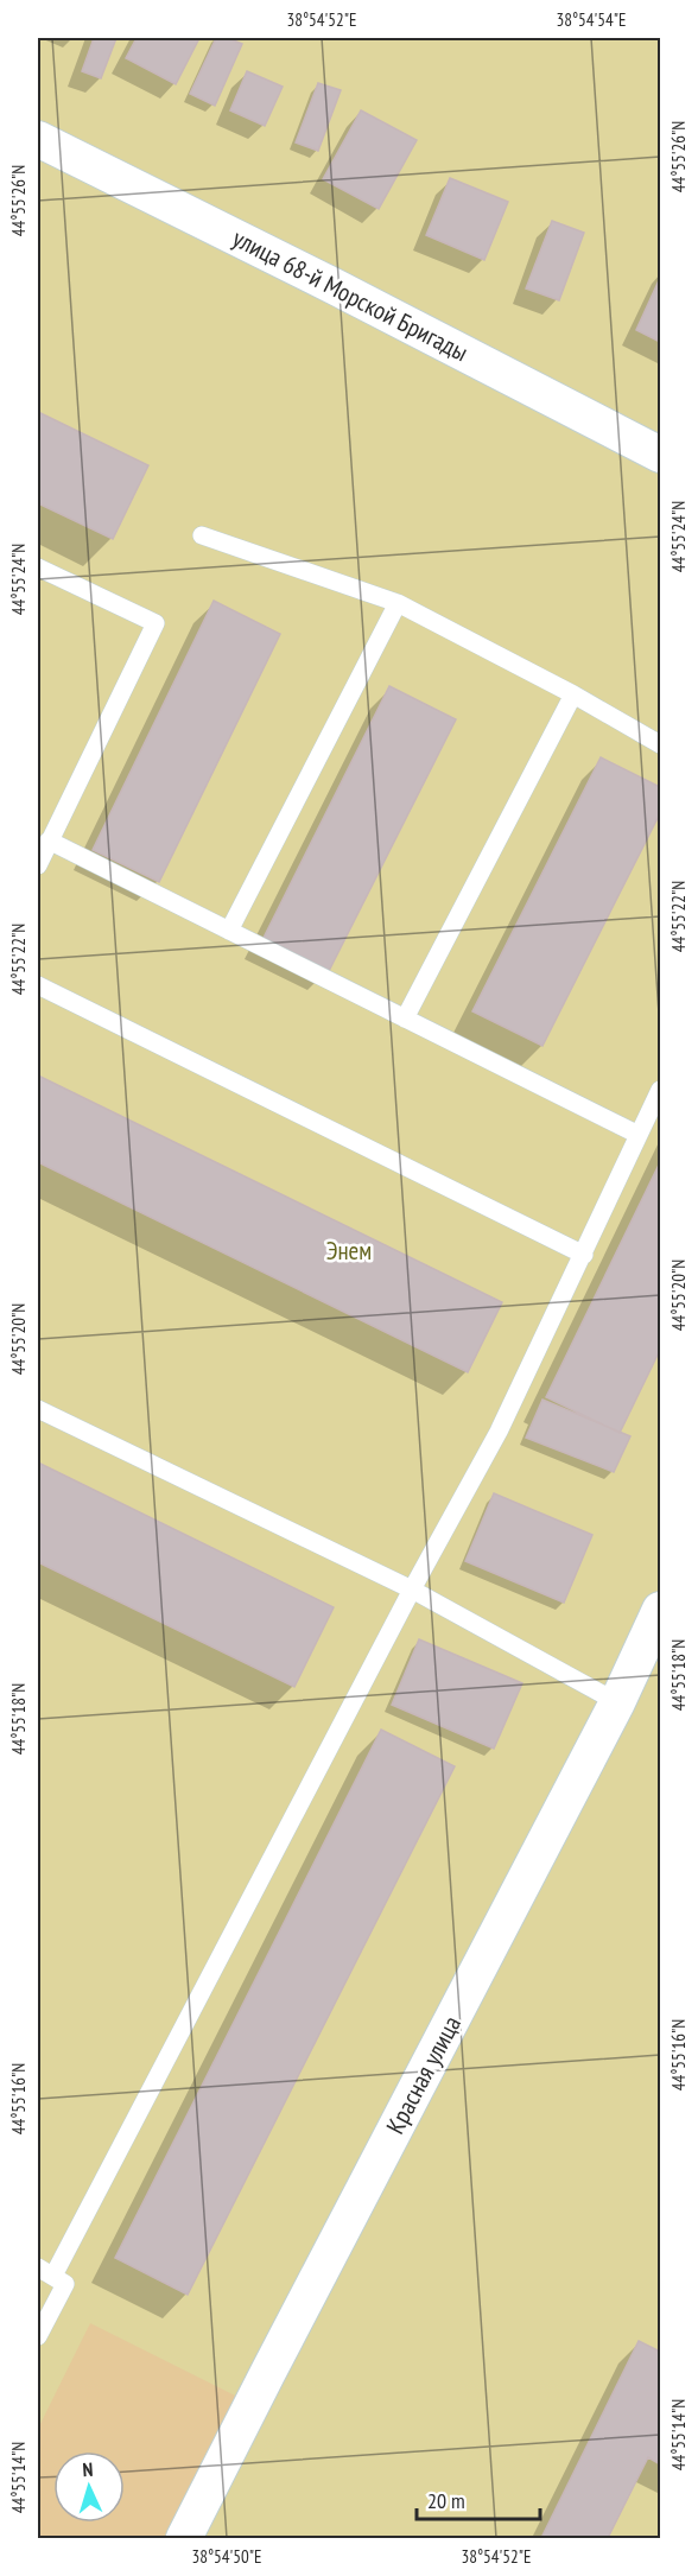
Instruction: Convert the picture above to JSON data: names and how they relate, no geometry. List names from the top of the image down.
{
  "streets": {
    "street": ["улица 68-й Морской Бригады", "Красная улица"]
  },
  "parks": ["Энем"],
  "scale_bar": "20 m",
  "north": "top",
  "coordinates": [
    "38°54'52\"E",
    "38°54'54\"E",
    "44°55'26\"N",
    "44°55'24\"N",
    "44°55'22\"N",
    "44°55'20\"N",
    "44°55'18\"N",
    "44°55'16\"N",
    "44°55'14\"N",
    "38°54'50\"E"
  ]
}
